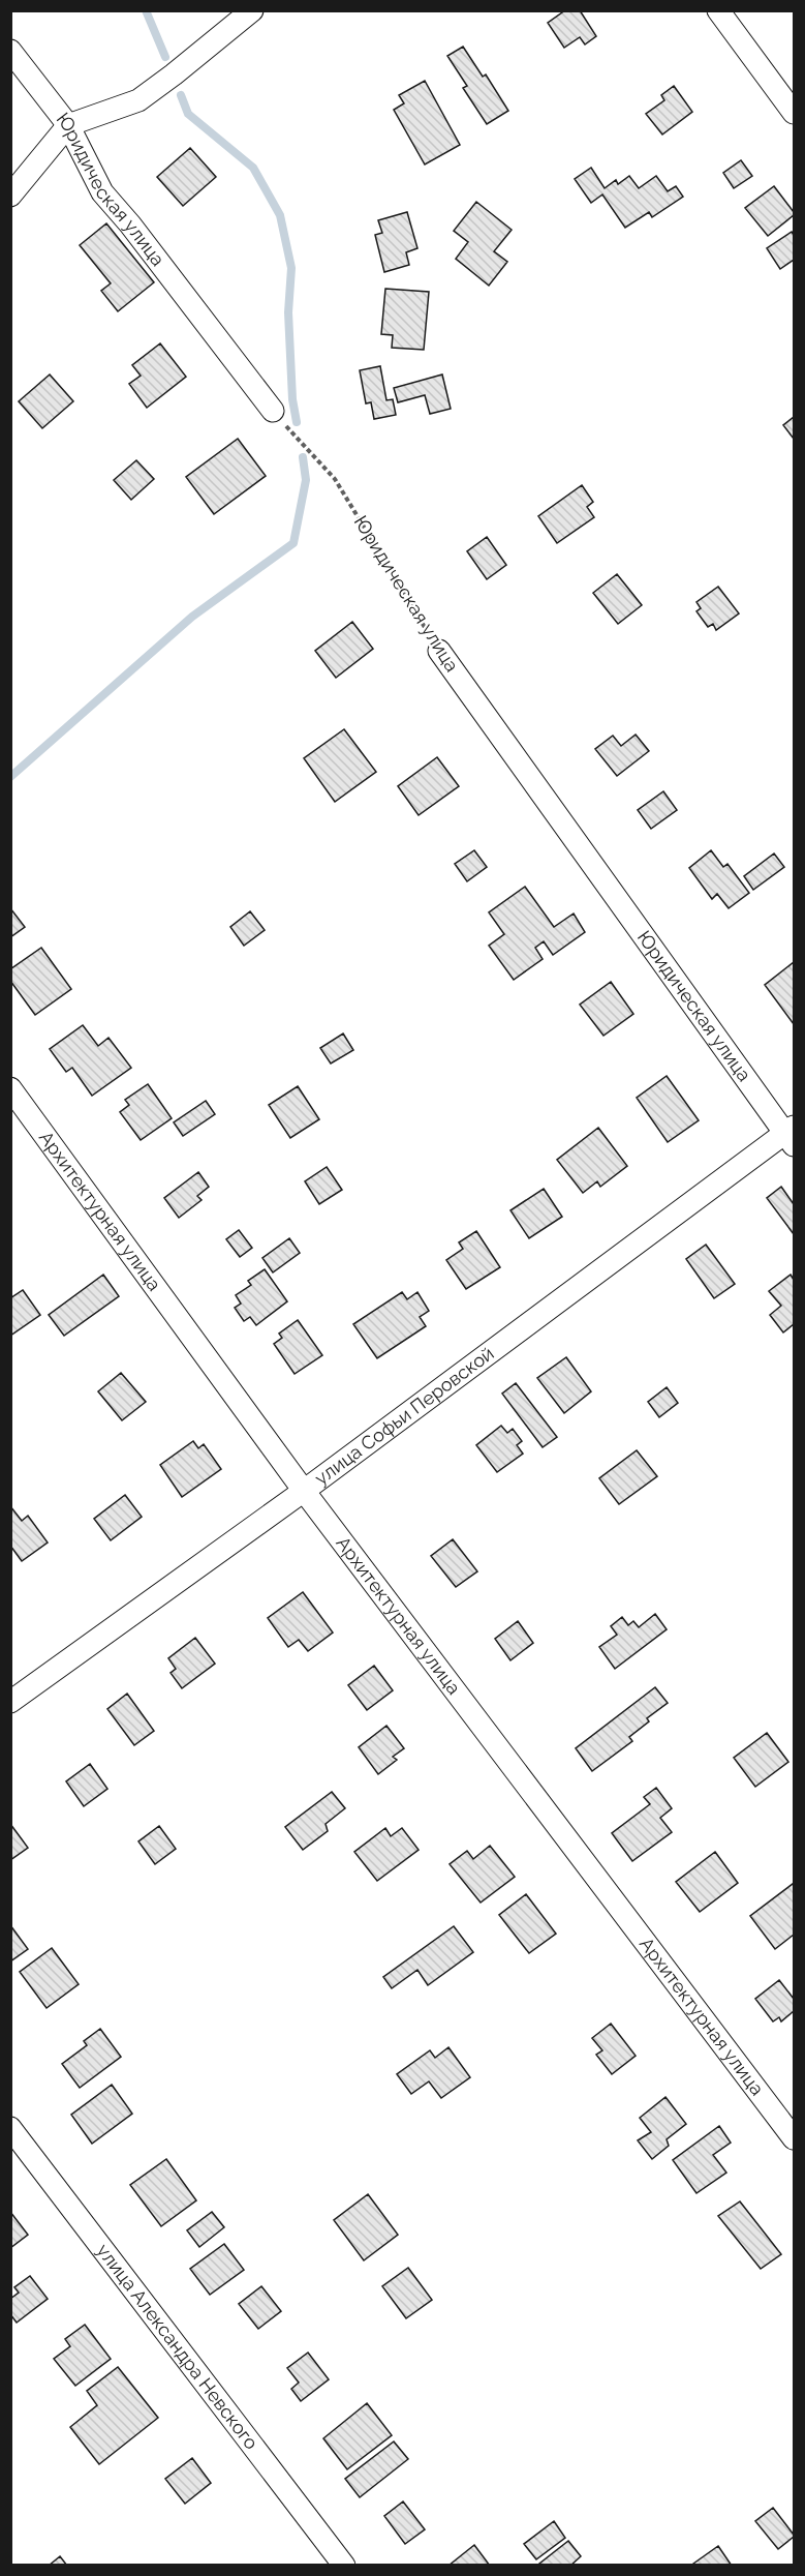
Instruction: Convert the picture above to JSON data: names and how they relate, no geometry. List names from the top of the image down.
{
  "streets": {
    "street": [
      "Юридическая улица",
      "Архитектурная улица",
      "улица Софьи Перовской",
      "улица Александра Невского"
    ]
  },
  "crossings": [
    ["Юридическая улица", "улица Софьи Перовской"],
    ["Архитектурная улица", "улица Софьи Перовской"]
  ]
}
